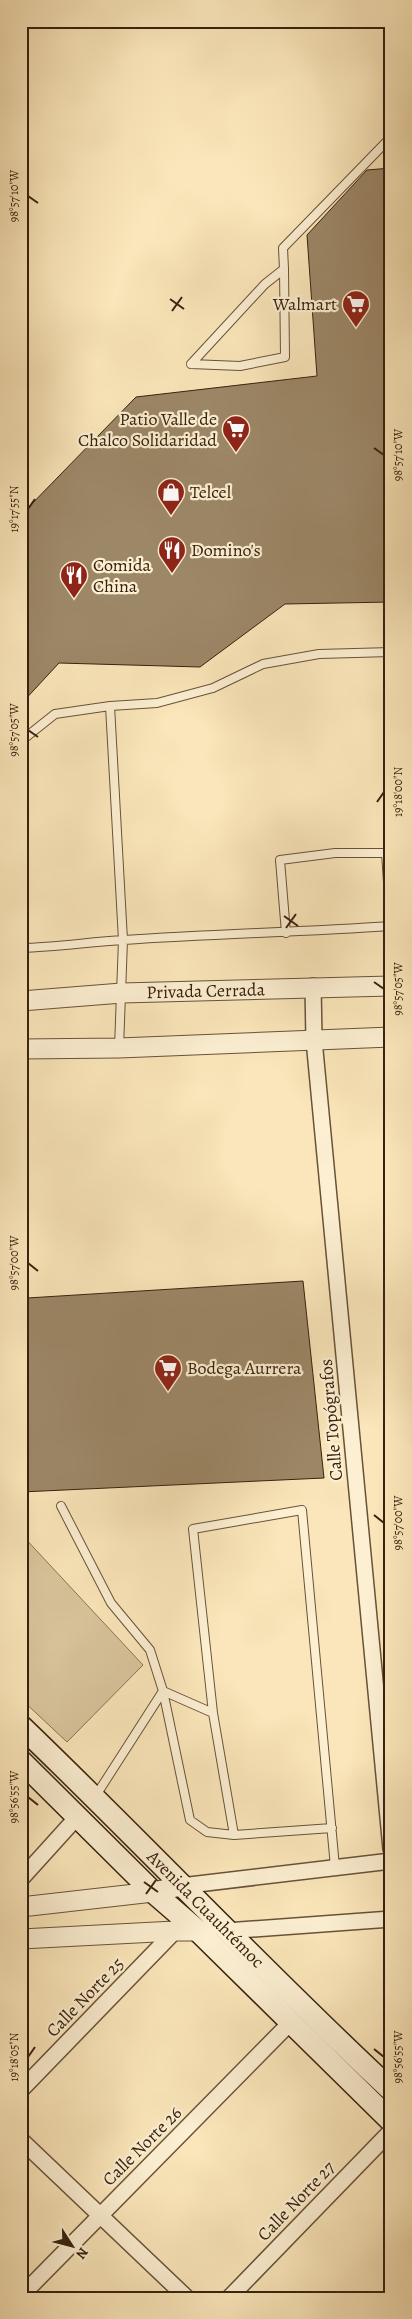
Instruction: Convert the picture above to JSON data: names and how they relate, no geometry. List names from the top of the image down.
{
  "streets": {
    "main road": ["Avenida Cuauhtémoc"],
    "street": [
      "Privada Cerrada",
      "Calle Topógrafos",
      "Calle Norte 25",
      "Calle Norte 26",
      "Calle Norte 27"
    ]
  },
  "crossings": [
    ["Privada Cerrada", "Calle Topógrafos"],
    ["Avenida Cuauhtémoc", "Calle Norte 26"]
  ],
  "places": {
    "supermarket": ["Walmart", "Patio Valle de Chalco Solidaridad", "Bodega Aurrera"],
    "shop": ["Telcel"],
    "restaurant": ["Domino's", "Comida China"]
  },
  "north": "bottom right",
  "coordinates": [
    "98°57'10\"W",
    "19°17'55\"N",
    "98°57'05\"W",
    "19°18'00\"N",
    "98°57'00\"W",
    "98°56'55\"W",
    "19°18'05\"N"
  ]
}
